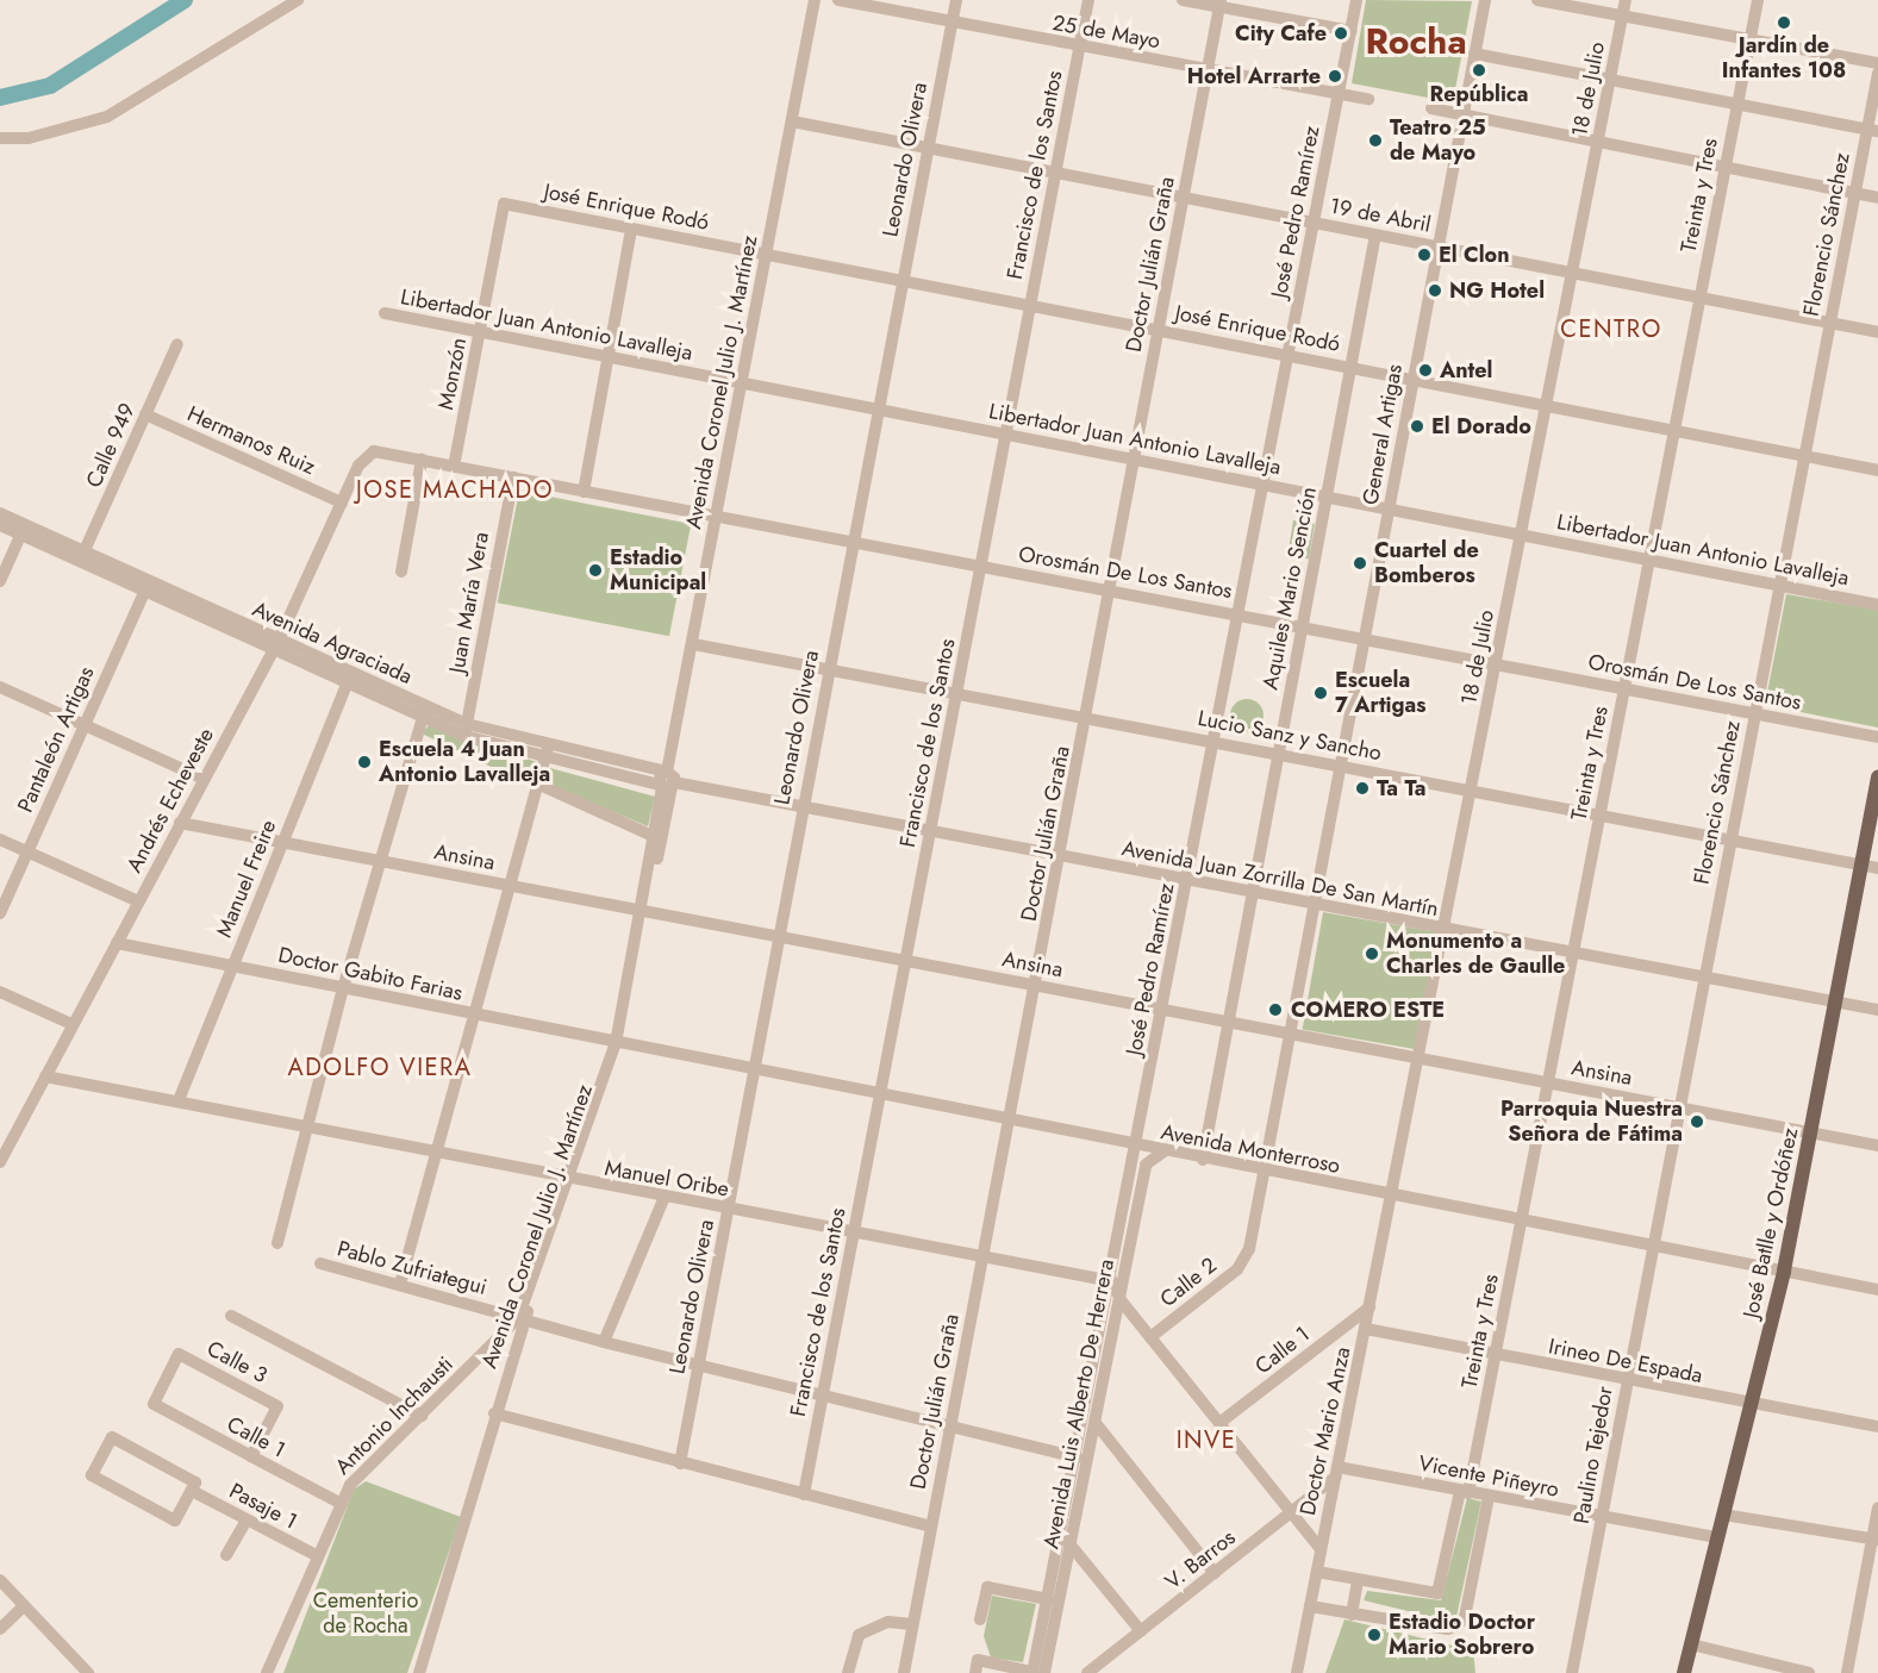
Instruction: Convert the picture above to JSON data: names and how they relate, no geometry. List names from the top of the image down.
{
  "streets": {
    "main road": ["José Batlle y Ordóñez"],
    "street": [
      "25 de Mayo",
      "18 de Julio",
      "Leonardo Olivera",
      "Francisco de los Santos",
      "Treinta y Tres",
      "José Enrique Rodó",
      "José Pedro Ramírez",
      "19 de Abril",
      "Florencio Sánchez",
      "Doctor Julián Graña",
      "Libertador Juan Antonio Lavalleja",
      "Monzón",
      "Avenida Coronel Julio J. Martínez",
      "General Artigas",
      "Hermanos Ruiz",
      "Calle 949",
      "Orosmán De Los Santos",
      "Aquiles Mario Sención",
      "Juan María Vera",
      "Avenida Agraciada",
      "Lucio Sanz y Sancho",
      "Pantaleón Artigas",
      "Andrés Echeveste",
      "Ansina",
      "Manuel Freire",
      "Avenida Juan Zorrilla De San Martín",
      "Doctor Gabito Farias",
      "Avenida Monterroso",
      "Manuel Oribe",
      "Pablo Zufriategui",
      "Calle 2",
      "Calle 1",
      "Irineo De Espada",
      "Calle 3",
      "Avenida Luis Alberto De Herrera",
      "Antonio Inchausti",
      "Doctor Mario Anza",
      "Paulino Tejedor",
      "Vicente Piñeyro",
      "Pasaje 1",
      "V. Barros"
    ]
  },
  "crossings": [
    ["25 de Mayo", "Leonardo Olivera"],
    ["25 de Mayo", "Francisco de los Santos"],
    ["25 de Mayo", "José Pedro Ramírez"],
    ["25 de Mayo", "Doctor Julián Graña"],
    ["18 de Julio", "José Enrique Rodó"],
    ["18 de Julio", "19 de Abril"],
    ["18 de Julio", "Libertador Juan Antonio Lavalleja"],
    ["18 de Julio", "Orosmán De Los Santos"],
    ["18 de Julio", "Lucio Sanz y Sancho"],
    ["18 de Julio", "Ansina"],
    ["18 de Julio", "Avenida Juan Zorrilla De San Martín"],
    ["18 de Julio", "Avenida Monterroso"],
    ["18 de Julio", "Doctor Mario Anza"],
    ["Leonardo Olivera", "José Enrique Rodó"],
    ["Leonardo Olivera", "19 de Abril"],
    ["Leonardo Olivera", "Libertador Juan Antonio Lavalleja"],
    ["Leonardo Olivera", "Orosmán De Los Santos"],
    ["Leonardo Olivera", "Lucio Sanz y Sancho"],
    ["Leonardo Olivera", "Ansina"],
    ["Leonardo Olivera", "Avenida Juan Zorrilla De San Martín"],
    ["Leonardo Olivera", "Avenida Monterroso"],
    ["Leonardo Olivera", "Manuel Oribe"],
    ["Leonardo Olivera", "Pablo Zufriategui"],
    ["Francisco de los Santos", "José Enrique Rodó"],
    ["Francisco de los Santos", "19 de Abril"],
    ["Francisco de los Santos", "Libertador Juan Antonio Lavalleja"],
    ["Francisco de los Santos", "Orosmán De Los Santos"],
    ["Francisco de los Santos", "Lucio Sanz y Sancho"],
    ["Francisco de los Santos", "Ansina"],
    ["Francisco de los Santos", "Avenida Juan Zorrilla De San Martín"],
    ["Francisco de los Santos", "Avenida Monterroso"],
    ["Francisco de los Santos", "Manuel Oribe"],
    ["Francisco de los Santos", "Pablo Zufriategui"],
    ["Treinta y Tres", "José Enrique Rodó"],
    ["Treinta y Tres", "19 de Abril"],
    ["Treinta y Tres", "Libertador Juan Antonio Lavalleja"],
    ["Treinta y Tres", "Orosmán De Los Santos"],
    ["Treinta y Tres", "Lucio Sanz y Sancho"],
    ["Treinta y Tres", "Ansina"],
    ["Treinta y Tres", "Avenida Juan Zorrilla De San Martín"],
    ["Treinta y Tres", "Avenida Monterroso"],
    ["Treinta y Tres", "Irineo De Espada"],
    ["Treinta y Tres", "Vicente Piñeyro"],
    ["José Enrique Rodó", "José Pedro Ramírez"],
    ["José Enrique Rodó", "Florencio Sánchez"],
    ["José Enrique Rodó", "Doctor Julián Graña"],
    ["José Enrique Rodó", "Monzón"],
    ["José Enrique Rodó", "Avenida Coronel Julio J. Martínez"],
    ["José Enrique Rodó", "General Artigas"],
    ["José Enrique Rodó", "Aquiles Mario Sención"],
    ["José Pedro Ramírez", "19 de Abril"],
    ["José Pedro Ramírez", "Libertador Juan Antonio Lavalleja"],
    ["José Pedro Ramírez", "Orosmán De Los Santos"],
    ["José Pedro Ramírez", "Lucio Sanz y Sancho"],
    ["José Pedro Ramírez", "Ansina"],
    ["José Pedro Ramírez", "Avenida Juan Zorrilla De San Martín"],
    ["José Pedro Ramírez", "Avenida Monterroso"],
    ["José Pedro Ramírez", "Avenida Luis Alberto De Herrera"],
    ["19 de Abril", "Florencio Sánchez"],
    ["19 de Abril", "Doctor Julián Graña"],
    ["19 de Abril", "Avenida Coronel Julio J. Martínez"],
    ["19 de Abril", "General Artigas"],
    ["19 de Abril", "Aquiles Mario Sención"],
    ["Florencio Sánchez", "Libertador Juan Antonio Lavalleja"],
    ["Florencio Sánchez", "Orosmán De Los Santos"],
    ["Florencio Sánchez", "Lucio Sanz y Sancho"],
    ["Florencio Sánchez", "Ansina"],
    ["Florencio Sánchez", "Avenida Juan Zorrilla De San Martín"],
    ["Florencio Sánchez", "Avenida Monterroso"],
    ["Florencio Sánchez", "Paulino Tejedor"],
    ["Doctor Julián Graña", "Libertador Juan Antonio Lavalleja"],
    ["Doctor Julián Graña", "Orosmán De Los Santos"],
    ["Doctor Julián Graña", "Lucio Sanz y Sancho"],
    ["Doctor Julián Graña", "Ansina"],
    ["Doctor Julián Graña", "Avenida Juan Zorrilla De San Martín"],
    ["Doctor Julián Graña", "Avenida Monterroso"],
    ["Doctor Julián Graña", "Manuel Oribe"],
    ["Doctor Julián Graña", "Pablo Zufriategui"],
    ["Libertador Juan Antonio Lavalleja", "Monzón"],
    ["Libertador Juan Antonio Lavalleja", "Avenida Coronel Julio J. Martínez"],
    ["Libertador Juan Antonio Lavalleja", "General Artigas"],
    ["Libertador Juan Antonio Lavalleja", "Aquiles Mario Sención"],
    ["Monzón", "Orosmán De Los Santos"],
    ["Avenida Coronel Julio J. Martínez", "Orosmán De Los Santos"],
    ["Avenida Coronel Julio J. Martínez", "Avenida Agraciada"],
    ["Avenida Coronel Julio J. Martínez", "Lucio Sanz y Sancho"],
    ["Avenida Coronel Julio J. Martínez", "Ansina"],
    ["Avenida Coronel Julio J. Martínez", "Avenida Juan Zorrilla De San Martín"],
    ["Avenida Coronel Julio J. Martínez", "Doctor Gabito Farias"],
    ["Avenida Coronel Julio J. Martínez", "Avenida Monterroso"],
    ["Avenida Coronel Julio J. Martínez", "Manuel Oribe"],
    ["Avenida Coronel Julio J. Martínez", "Pablo Zufriategui"],
    ["Avenida Coronel Julio J. Martínez", "Antonio Inchausti"],
    ["General Artigas", "Orosmán De Los Santos"],
    ["General Artigas", "Lucio Sanz y Sancho"],
    ["General Artigas", "Ansina"],
    ["General Artigas", "Avenida Juan Zorrilla De San Martín"],
    ["General Artigas", "Avenida Monterroso"],
    ["General Artigas", "Calle 2"],
    ["Hermanos Ruiz", "Calle 949"],
    ["Hermanos Ruiz", "Andrés Echeveste"],
    ["Calle 949", "Avenida Agraciada"],
    ["Orosmán De Los Santos", "Aquiles Mario Sención"],
    ["Orosmán De Los Santos", "Juan María Vera"],
    ["Orosmán De Los Santos", "Andrés Echeveste"],
    ["Aquiles Mario Sención", "Lucio Sanz y Sancho"],
    ["Aquiles Mario Sención", "Ansina"],
    ["Aquiles Mario Sención", "Avenida Juan Zorrilla De San Martín"],
    ["Aquiles Mario Sención", "Avenida Monterroso"],
    ["Juan María Vera", "Avenida Agraciada"],
    ["Avenida Agraciada", "Pantaleón Artigas"],
    ["Avenida Agraciada", "Andrés Echeveste"],
    ["Avenida Agraciada", "Manuel Freire"],
    ["Avenida Agraciada", "Avenida Juan Zorrilla De San Martín"],
    ["Lucio Sanz y Sancho", "José Batlle y Ordóñez"],
    ["Andrés Echeveste", "Ansina"],
    ["Andrés Echeveste", "Doctor Gabito Farias"],
    ["Andrés Echeveste", "Manuel Oribe"],
    ["Ansina", "Manuel Freire"],
    ["Ansina", "José Batlle y Ordóñez"],
    ["Manuel Freire", "Doctor Gabito Farias"],
    ["Manuel Freire", "Manuel Oribe"],
    ["Avenida Juan Zorrilla De San Martín", "José Batlle y Ordóñez"],
    ["Doctor Gabito Farias", "Avenida Monterroso"],
    ["Avenida Monterroso", "José Batlle y Ordóñez"],
    ["Avenida Monterroso", "Calle 2"],
    ["Avenida Monterroso", "Avenida Luis Alberto De Herrera"],
    ["Avenida Monterroso", "Doctor Mario Anza"],
    ["Avenida Monterroso", "Paulino Tejedor"],
    ["Manuel Oribe", "Avenida Luis Alberto De Herrera"],
    ["José Batlle y Ordóñez", "Irineo De Espada"],
    ["José Batlle y Ordóñez", "Vicente Piñeyro"],
    ["Pablo Zufriategui", "Avenida Luis Alberto De Herrera"],
    ["Pablo Zufriategui", "Antonio Inchausti"],
    ["Calle 1", "Calle 3"],
    ["Calle 1", "Antonio Inchausti"],
    ["Calle 1", "Doctor Mario Anza"],
    ["Irineo De Espada", "Doctor Mario Anza"],
    ["Irineo De Espada", "Paulino Tejedor"],
    ["Antonio Inchausti", "Pasaje 1"],
    ["Doctor Mario Anza", "Vicente Piñeyro"],
    ["Doctor Mario Anza", "V. Barros"],
    ["Paulino Tejedor", "Vicente Piñeyro"],
    ["Vicente Piñeyro", "V. Barros"]
  ],
  "districts": [
    "Rocha",
    "CENTRO",
    "JOSE MACHADO",
    "ADOLFO VIERA",
    "INVE"
  ],
  "parks": ["Cementerio de Rocha"],
  "places": [
    "Jardín de Infantes 108",
    "City Cafe",
    "República",
    "Hotel Arrarte",
    "Teatro 25 de Mayo",
    "El Clon",
    "NG Hotel",
    "Antel",
    "El Dorado",
    "Cuartel de Bomberos",
    "Estadio Municipal",
    "Escuela 7 Artigas",
    "Escuela 4 Juan Antonio Lavalleja",
    "Ta Ta",
    "Monumento a Charles de Gaulle",
    "COMERO ESTE",
    "Parroquia Nuestra Señora de Fátima",
    "Estadio Doctor Mario Sobrero"
  ]
}
